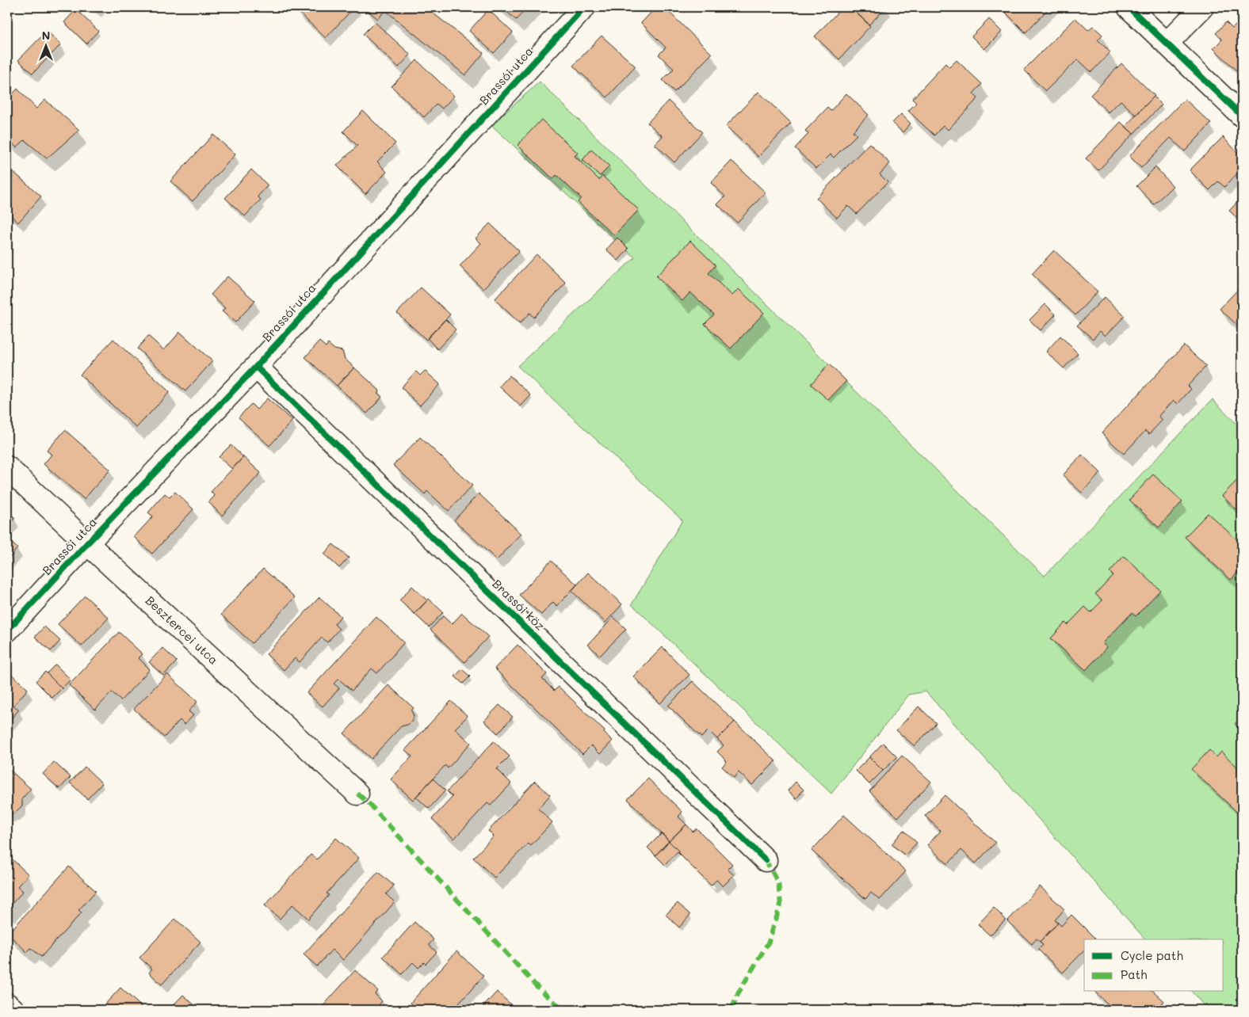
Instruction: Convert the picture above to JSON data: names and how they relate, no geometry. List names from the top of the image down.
{
  "streets": {
    "street": ["Brassói utca", "Brassói köz", "Besztercei utca"]
  },
  "crossings": [
    ["Brassói utca", "Brassói köz"],
    ["Brassói utca", "Besztercei utca"]
  ],
  "legend": ["Cycle path", "Path"],
  "north": "top"
}
